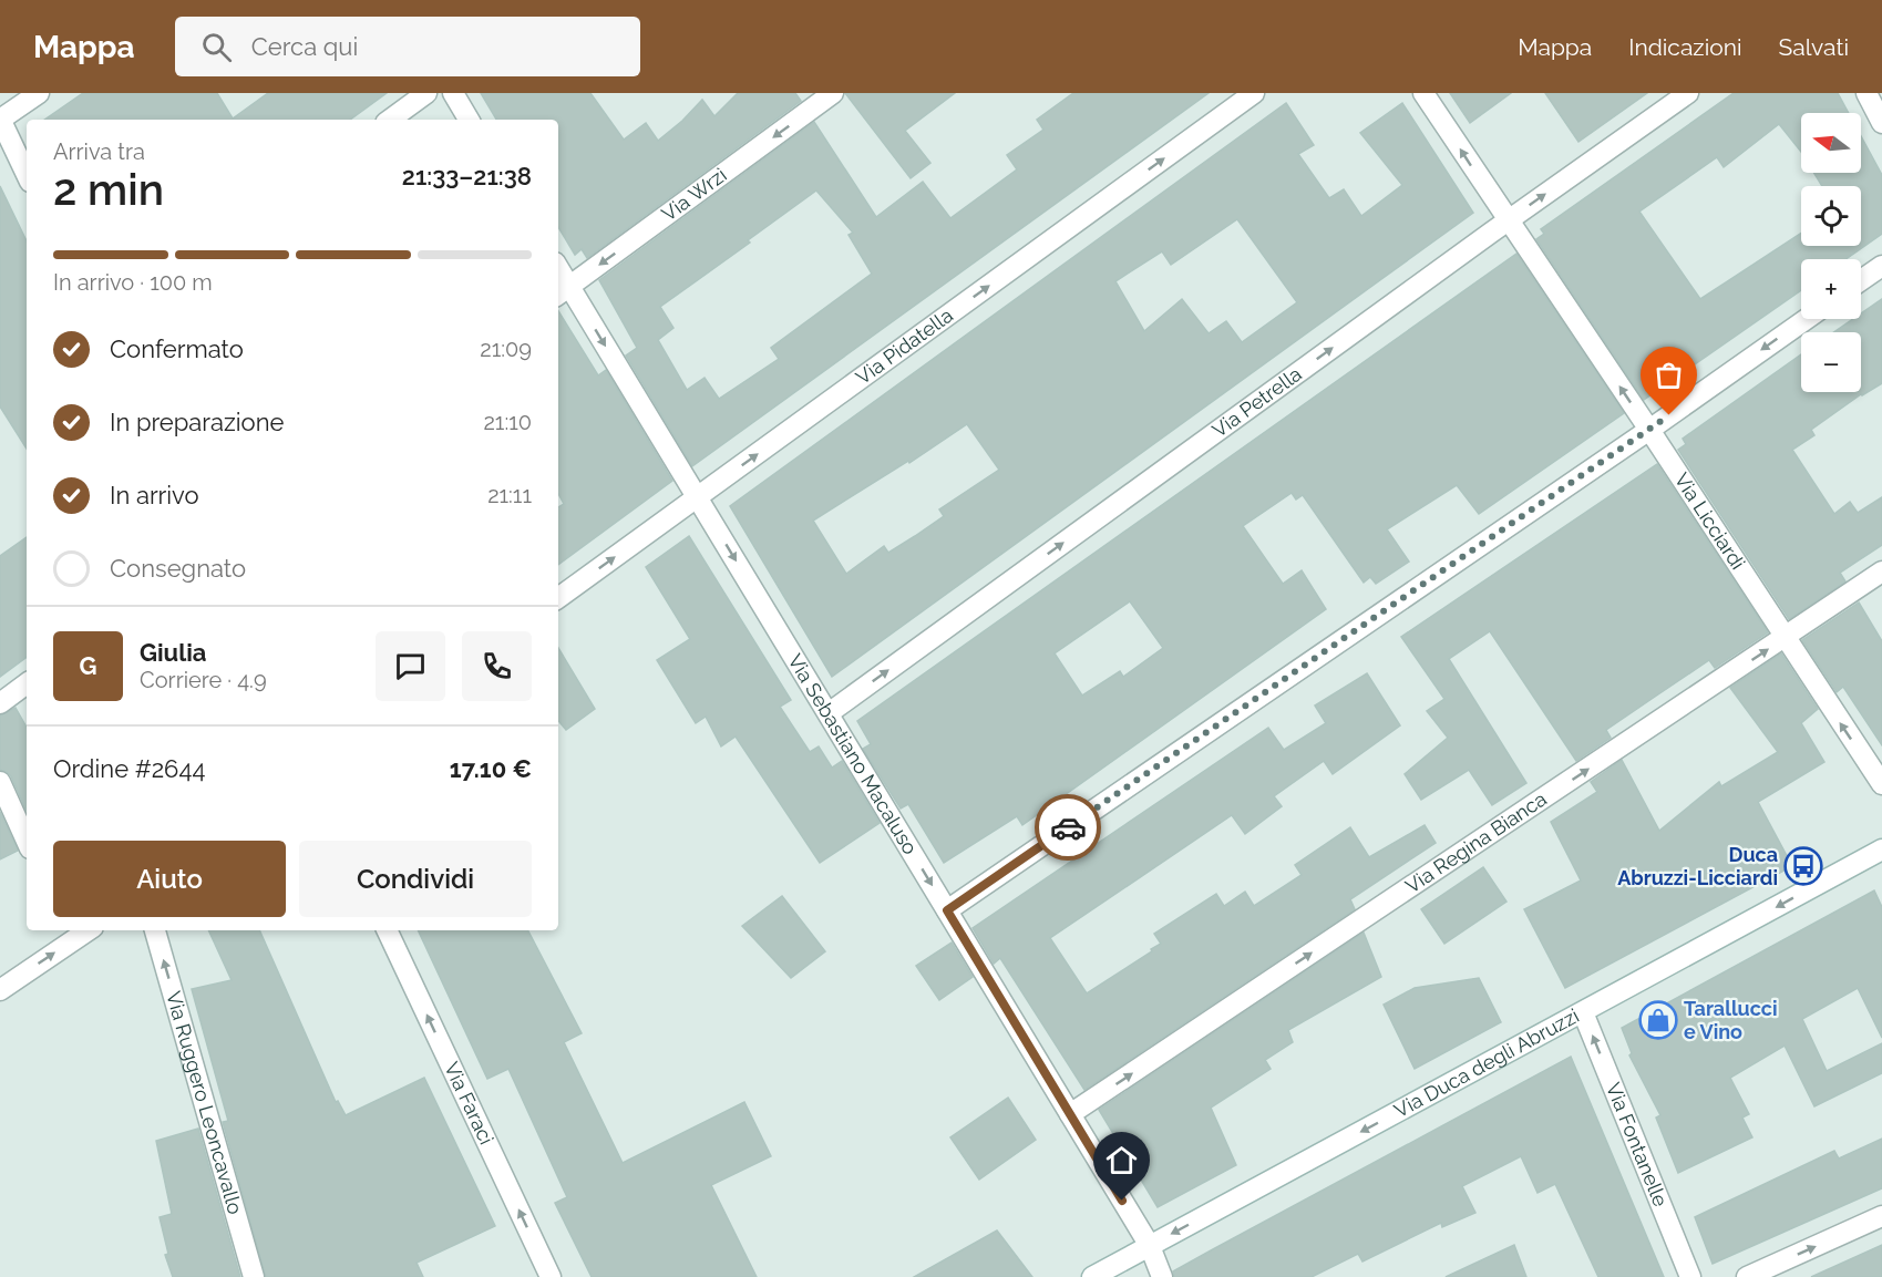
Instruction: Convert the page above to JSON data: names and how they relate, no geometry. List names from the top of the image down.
{
  "streets": {
    "street": [
      "Via Wrzì",
      "Via Pidatella",
      "Via Petrella",
      "Via Licciardi",
      "Via Sebastiano Macaluso",
      "Via Regina Bianca",
      "Via Duca degli Abruzzi",
      "Via Ruggero Leoncavallo",
      "Via Faraci",
      "Via Fontanelle"
    ]
  },
  "crossings": [
    ["Via Wrzì", "Via Sebastiano Macaluso"],
    ["Via Pidatella", "Via Sebastiano Macaluso"],
    ["Via Petrella", "Via Licciardi"],
    ["Via Petrella", "Via Sebastiano Macaluso"],
    ["Via Licciardi", "Via Regina Bianca"],
    ["Via Sebastiano Macaluso", "Via Regina Bianca"],
    ["Via Sebastiano Macaluso", "Via Duca degli Abruzzi"],
    ["Via Duca degli Abruzzi", "Via Fontanelle"]
  ],
  "one_way": [
    "Via Wrzì",
    "Via Pidatella",
    "Via Petrella",
    "Via Licciardi",
    "Via Sebastiano Macaluso",
    "Via Regina Bianca",
    "Via Duca degli Abruzzi",
    "Via Ruggero Leoncavallo",
    "Via Faraci",
    "Via Fontanelle"
  ],
  "places": {
    "bus stop": ["Duca Abruzzi-Licciardi"],
    "shop": ["Tarallucci e Vino"]
  },
  "north": "left",
  "page": {
    "header": "Mappa",
    "search": "Cerca qui",
    "nav": ["Mappa", "Indicazioni", "Salvati"],
    "map_buttons": ["+", "−"],
    "heading": ["2 min", "Arriva tra", "21:33–21:38"],
    "panel": [
      "Giulia",
      "Corriere · 4.9",
      "Ordine #2644",
      "17.10 €"
    ],
    "bar": "In arrivo · 100 m",
    "list": [
      ["Confermato", "21:09"],
      ["In preparazione", "21:10"],
      ["In arrivo", "21:11"],
      "Consegnato"
    ],
    "round": "G",
    "buttons": ["Aiuto", "Condividi"]
  }
}
